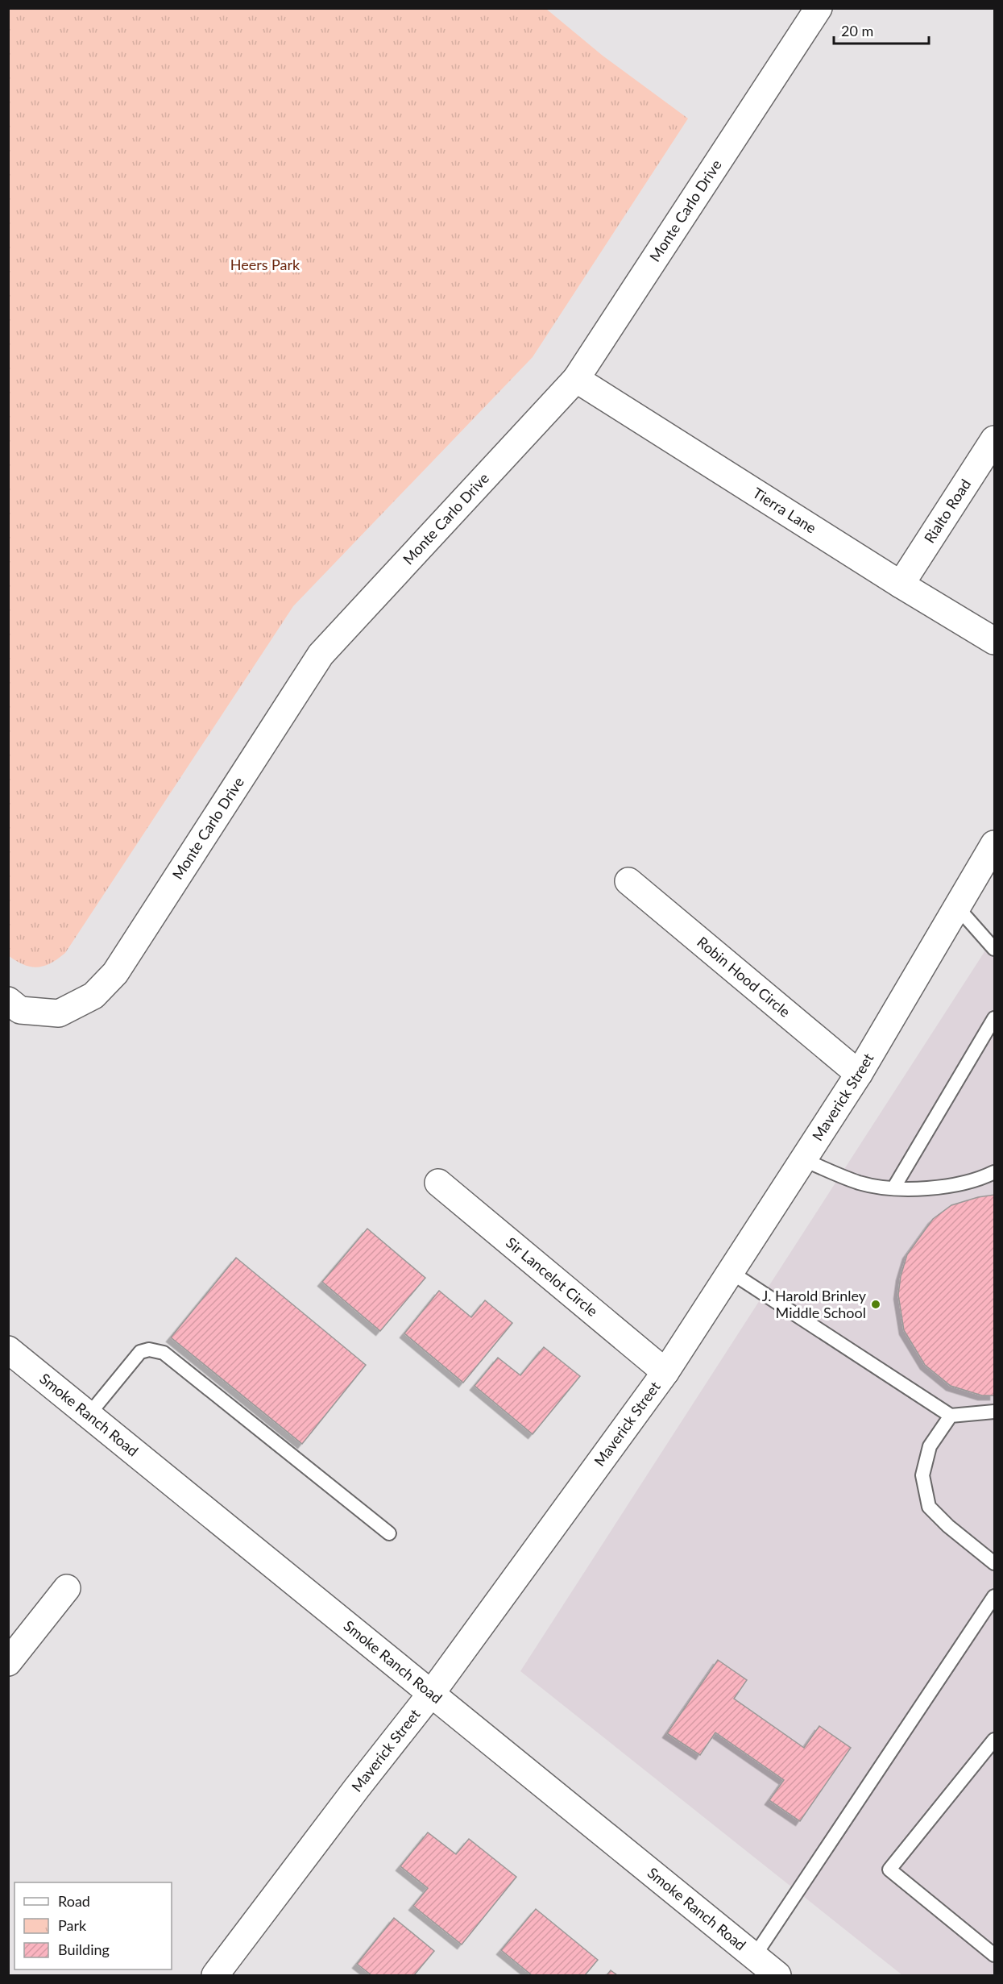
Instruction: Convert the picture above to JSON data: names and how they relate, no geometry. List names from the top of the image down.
{
  "streets": {
    "street": [
      "Monte Carlo Drive",
      "Tierra Lane",
      "Rialto Road",
      "Robin Hood Circle",
      "Maverick Street",
      "Sir Lancelot Circle",
      "Smoke Ranch Road"
    ]
  },
  "crossings": [
    ["Monte Carlo Drive", "Tierra Lane"],
    ["Tierra Lane", "Rialto Road"],
    ["Robin Hood Circle", "Maverick Street"],
    ["Maverick Street", "Sir Lancelot Circle"],
    ["Maverick Street", "Smoke Ranch Road"]
  ],
  "parks": ["Heers Park"],
  "places": ["J. Harold Brinley Middle School"],
  "legend": ["Road", "Park", "Building"],
  "scale_bar": "20 m"
}
